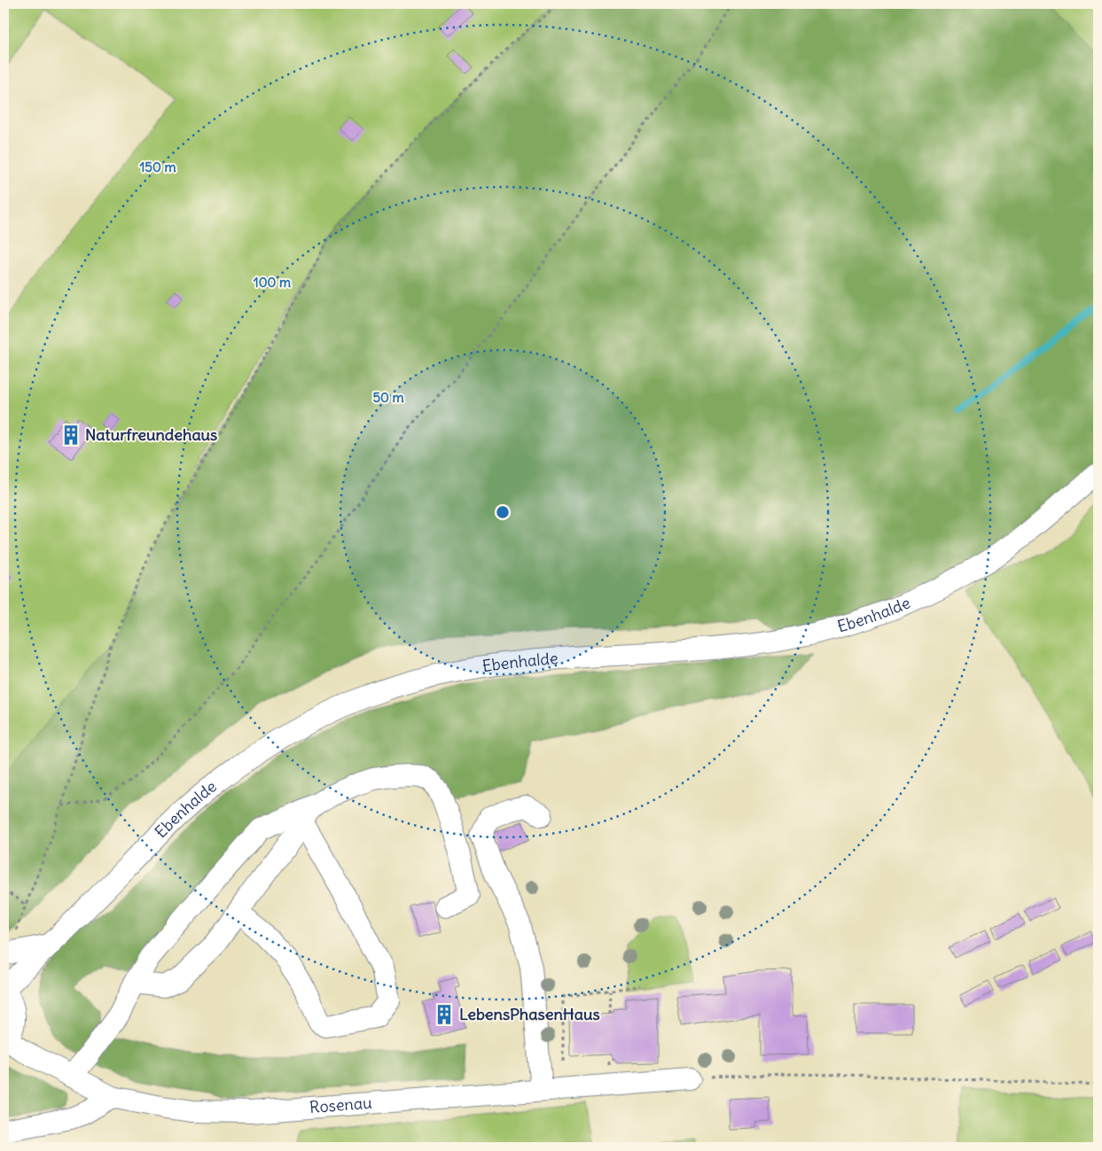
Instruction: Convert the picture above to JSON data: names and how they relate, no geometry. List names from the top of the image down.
{
  "streets": {
    "street": ["Ebenhalde", "Rosenau"]
  },
  "places": {
    "building": ["Naturfreundehaus", "LebensPhasenHaus"]
  },
  "rings": ["150 m", "100 m", "50 m"]
}
